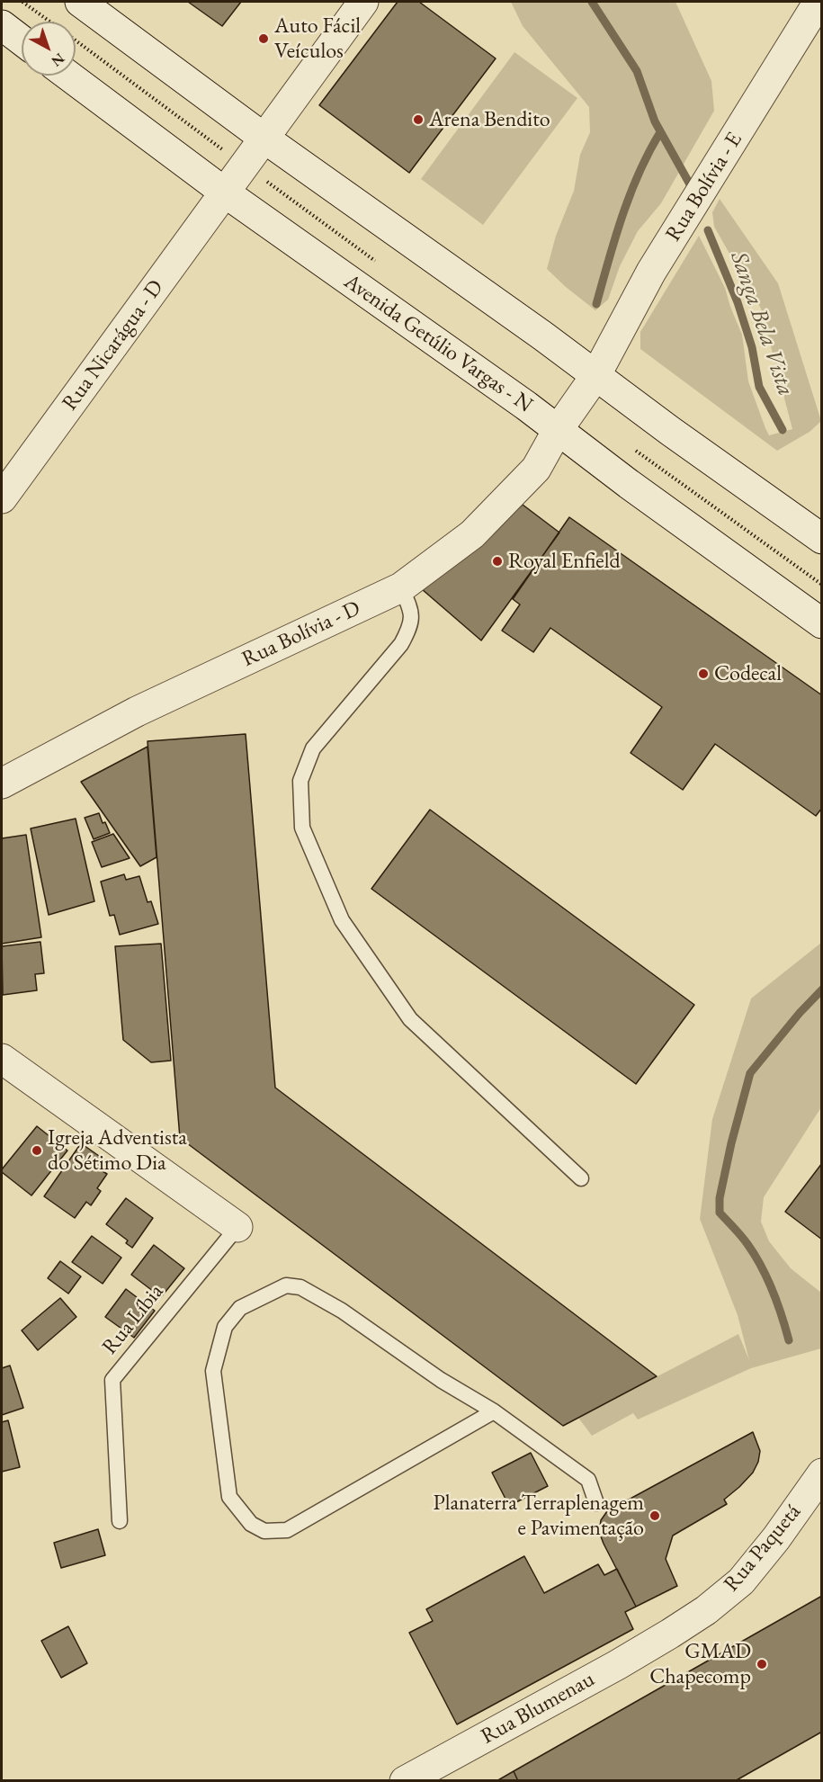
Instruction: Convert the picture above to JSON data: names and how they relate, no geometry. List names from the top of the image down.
{
  "streets": {
    "street": [
      "Rua Bolívia - E",
      "Avenida Getúlio Vargas - N",
      "Rua Nicarágua - D",
      "Rua Bolívia - D",
      "Rua Paquetá",
      "Rua Blumenau"
    ],
    "lane": ["Rua Líbia"]
  },
  "crossings": [
    ["Rua Bolívia - E", "Avenida Getúlio Vargas - N"],
    ["Rua Bolívia - E", "Rua Bolívia - D"],
    ["Avenida Getúlio Vargas - N", "Rua Nicarágua - D"],
    ["Avenida Getúlio Vargas - N", "Rua Bolívia - D"],
    ["Rua Paquetá", "Rua Blumenau"]
  ],
  "water": ["Sanga Bela Vista"],
  "places": [
    "Auto Fácil Veículos",
    "Arena Bendito",
    "Royal Enfield",
    "Codecal",
    "Igreja Adventista do Sétimo Dia",
    "Planaterra Terraplenagem e Pavimentação",
    "GMAD Chapecomp"
  ],
  "north": "bottom right"
}
